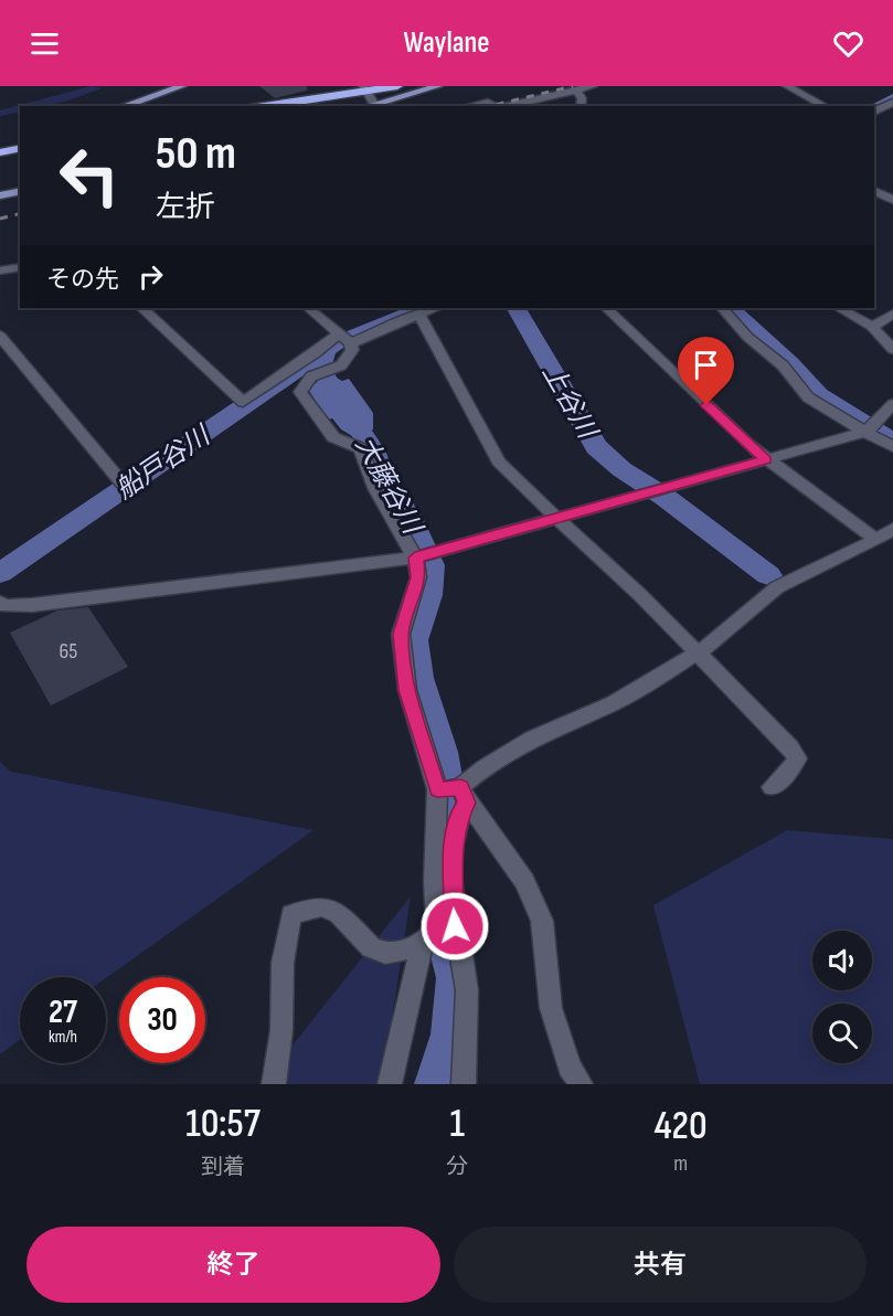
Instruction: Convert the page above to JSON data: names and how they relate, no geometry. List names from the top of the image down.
{
  "water": ["上谷川", "船戸谷川", "大藤谷川"],
  "house_numbers": ["65"],
  "page": {
    "header": "Waylane",
    "turn": ["50 m", "左折"],
    "then": "その先",
    "speed": "27 km/h",
    "limit": "30",
    "eta": [
      "10:57",
      "到着",
      "1",
      "分",
      "420",
      "m"
    ],
    "buttons": ["終了", "共有"]
  }
}
